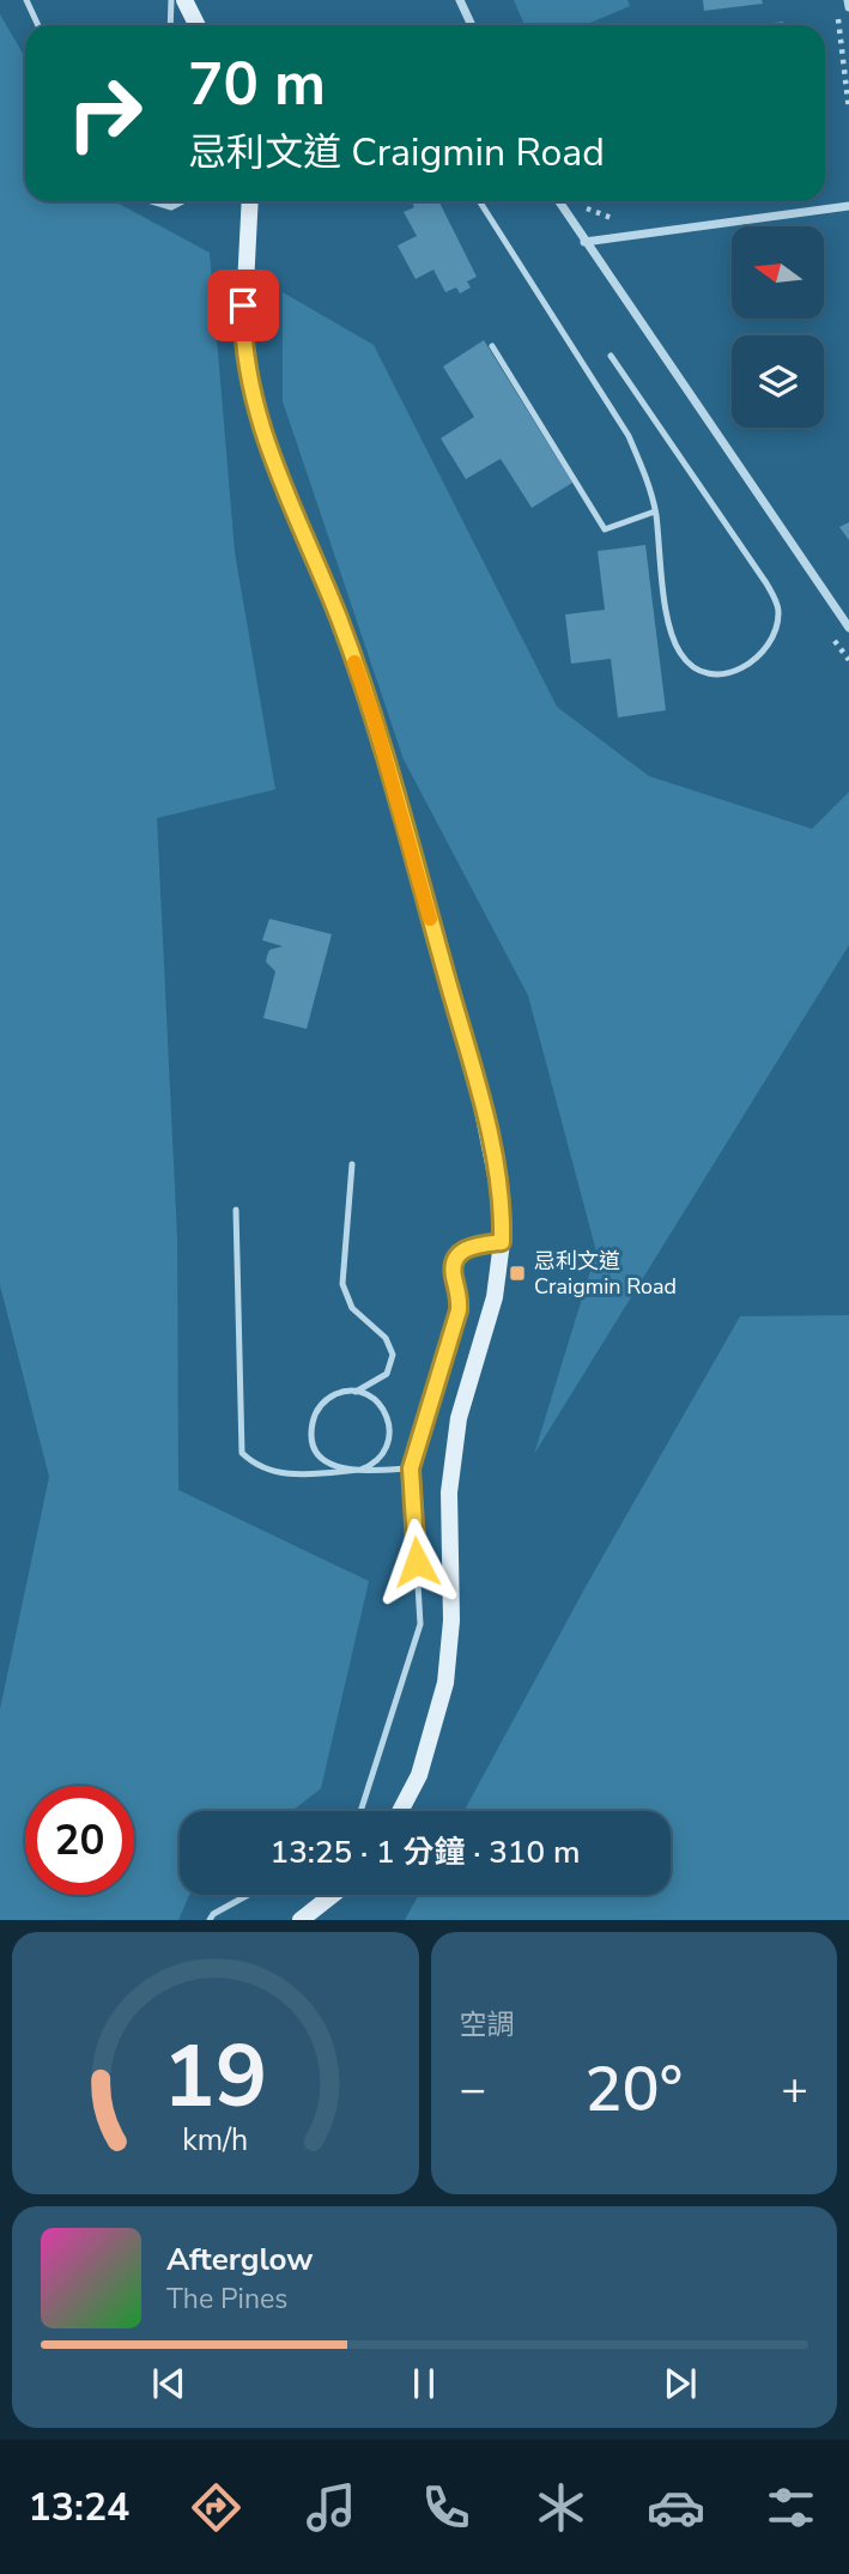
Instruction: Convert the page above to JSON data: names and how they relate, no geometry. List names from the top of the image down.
{
  "places": {
    "transit": ["忌利文道 Craigmin Road"]
  },
  "north": "left",
  "page": {
    "turn": ["70 m", "忌利文道 Craigmin Road"],
    "limit": "20",
    "trip": "13:25 · 1 分鐘 · 310 m",
    "tile": "空調",
    "heat": ["−", "20°", "+"],
    "song": ["Afterglow", "The Pines"],
    "tabs": "13:24",
    "gauge": ["19", "km/h"]
  }
}
